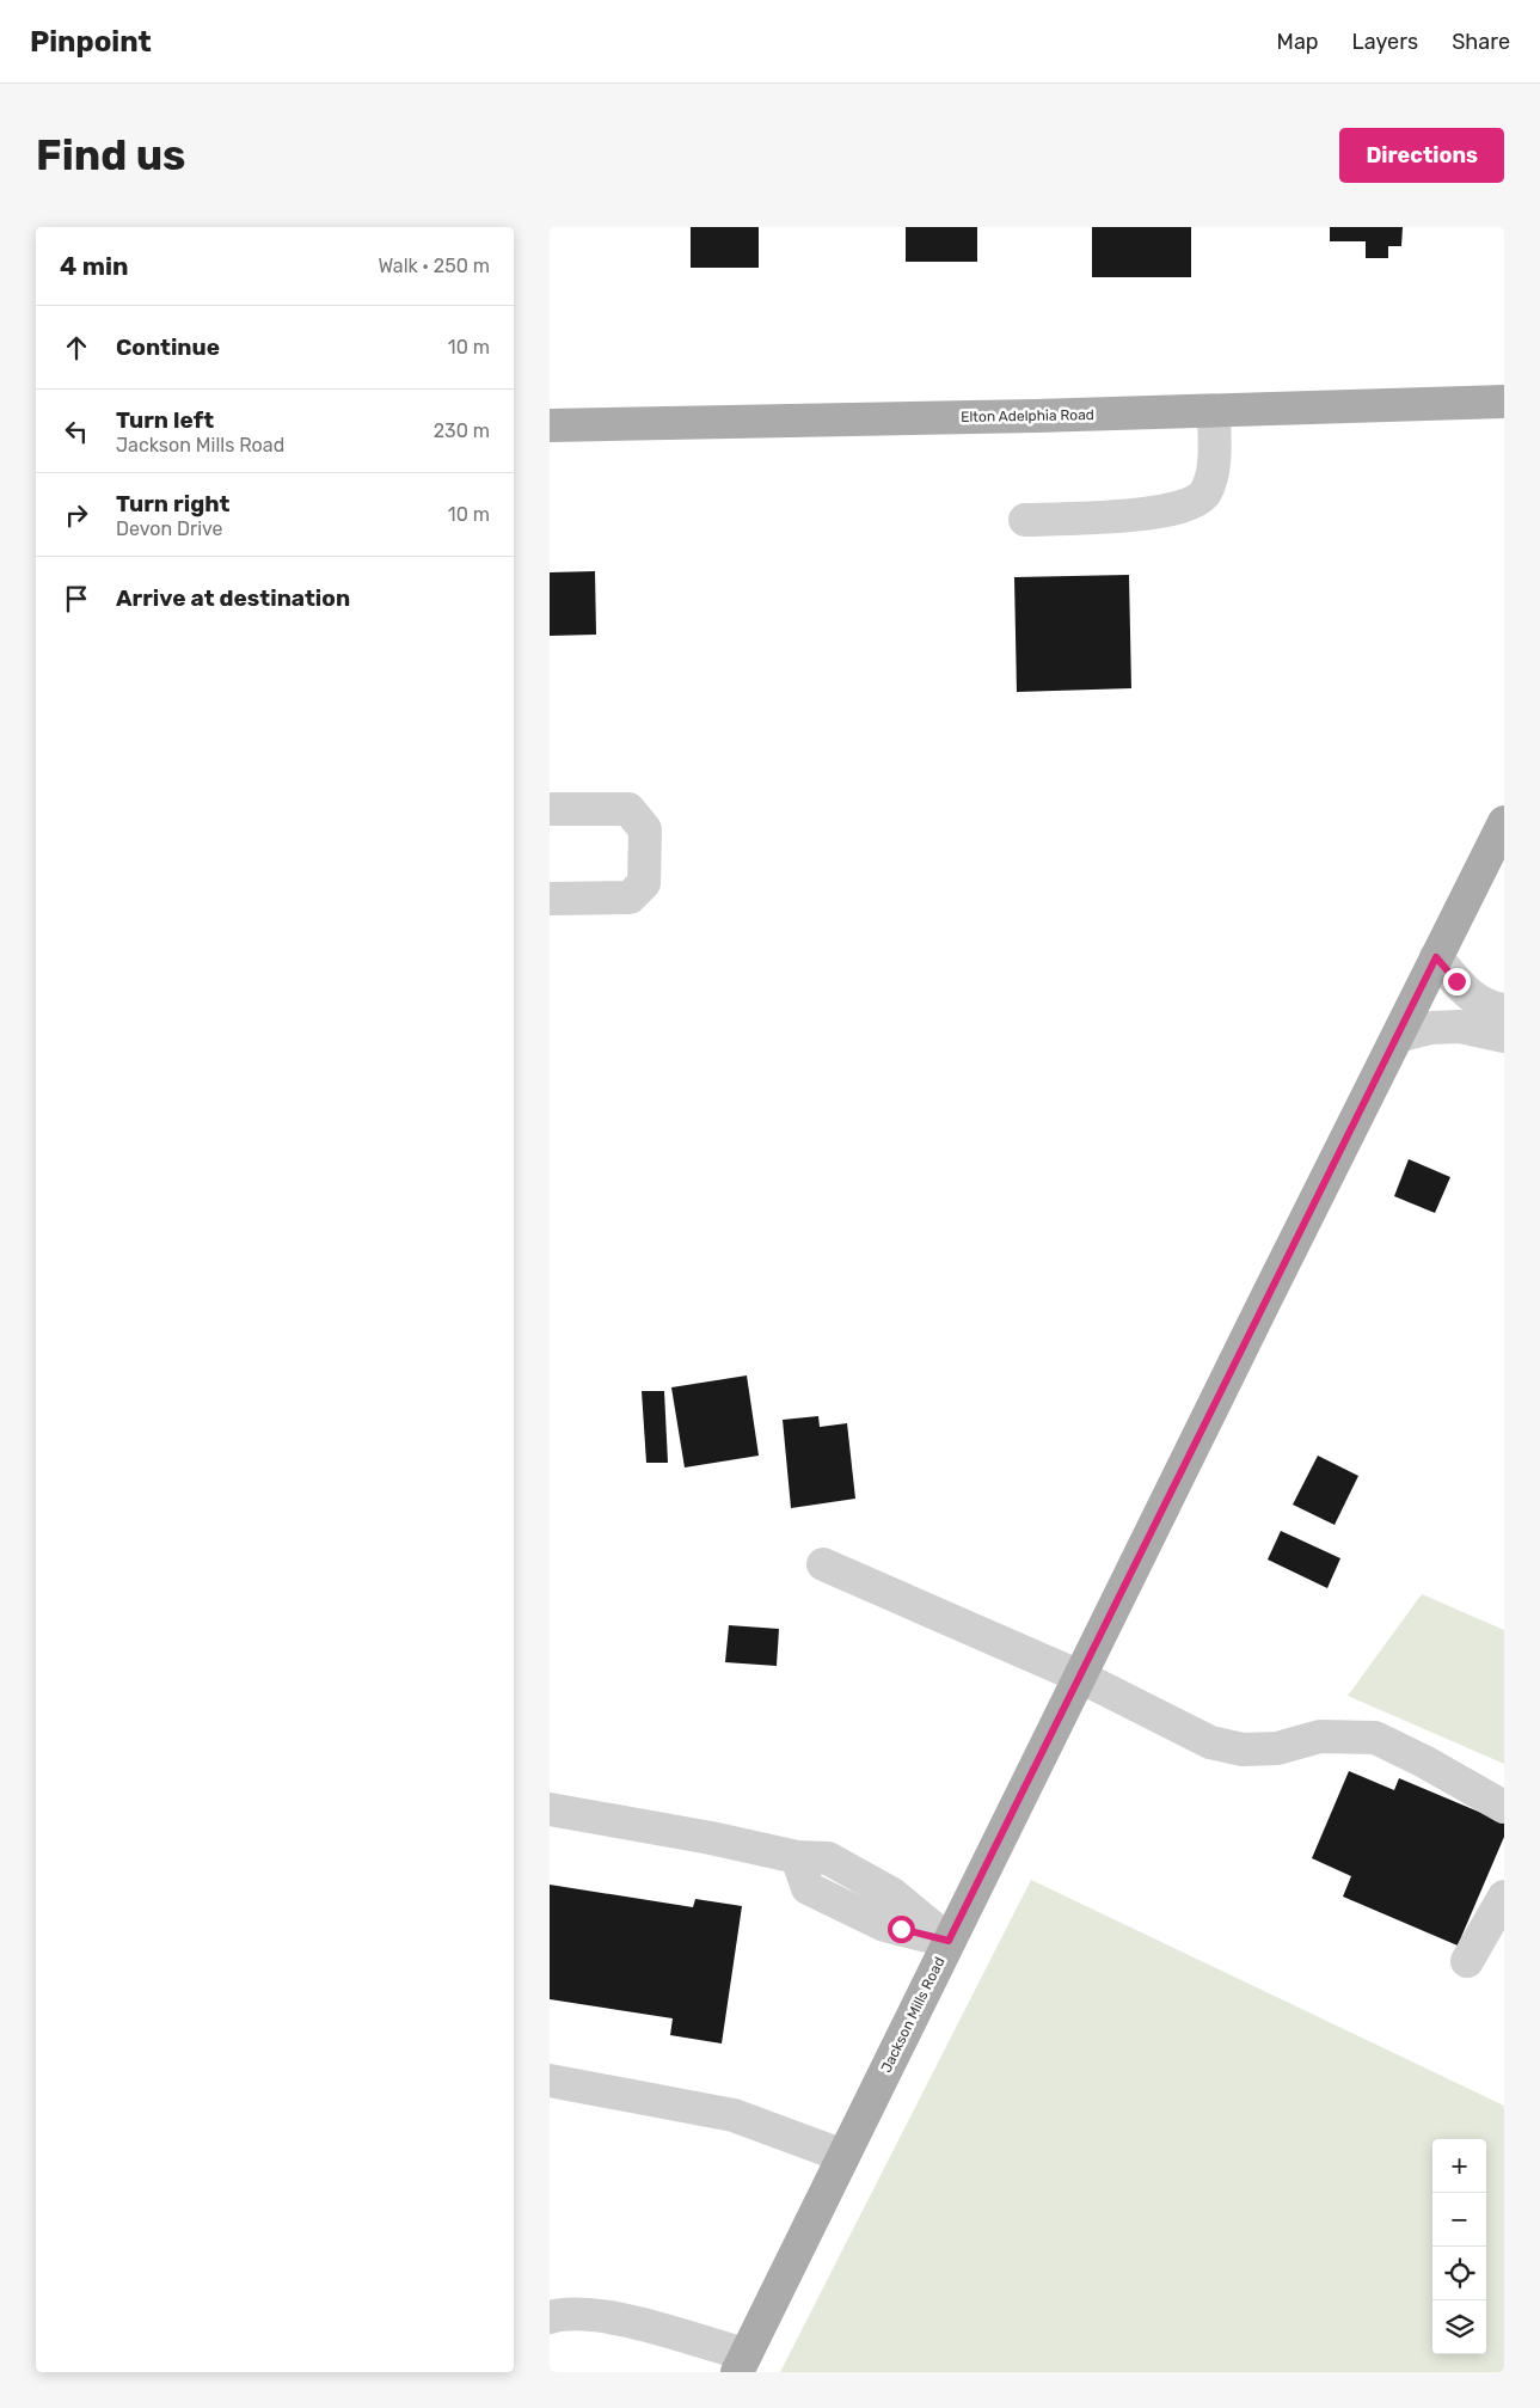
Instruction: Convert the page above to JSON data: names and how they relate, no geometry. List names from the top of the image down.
{
  "streets": {
    "main road": ["Elton Adelphia Road", "Jackson Mills Road"]
  },
  "page": {
    "header": "Pinpoint",
    "nav": ["Map", "Layers", "Share"],
    "buttons": "Directions",
    "title": "Find us",
    "heading": ["4 min", "Walk · 250 m"],
    "list": [
      ["Continue", "10 m"],
      ["Turn left", "Jackson Mills Road", "230 m"],
      ["Turn right", "Devon Drive", "10 m"],
      "Arrive at destination"
    ],
    "map_buttons": ["+", "−"]
  }
}
